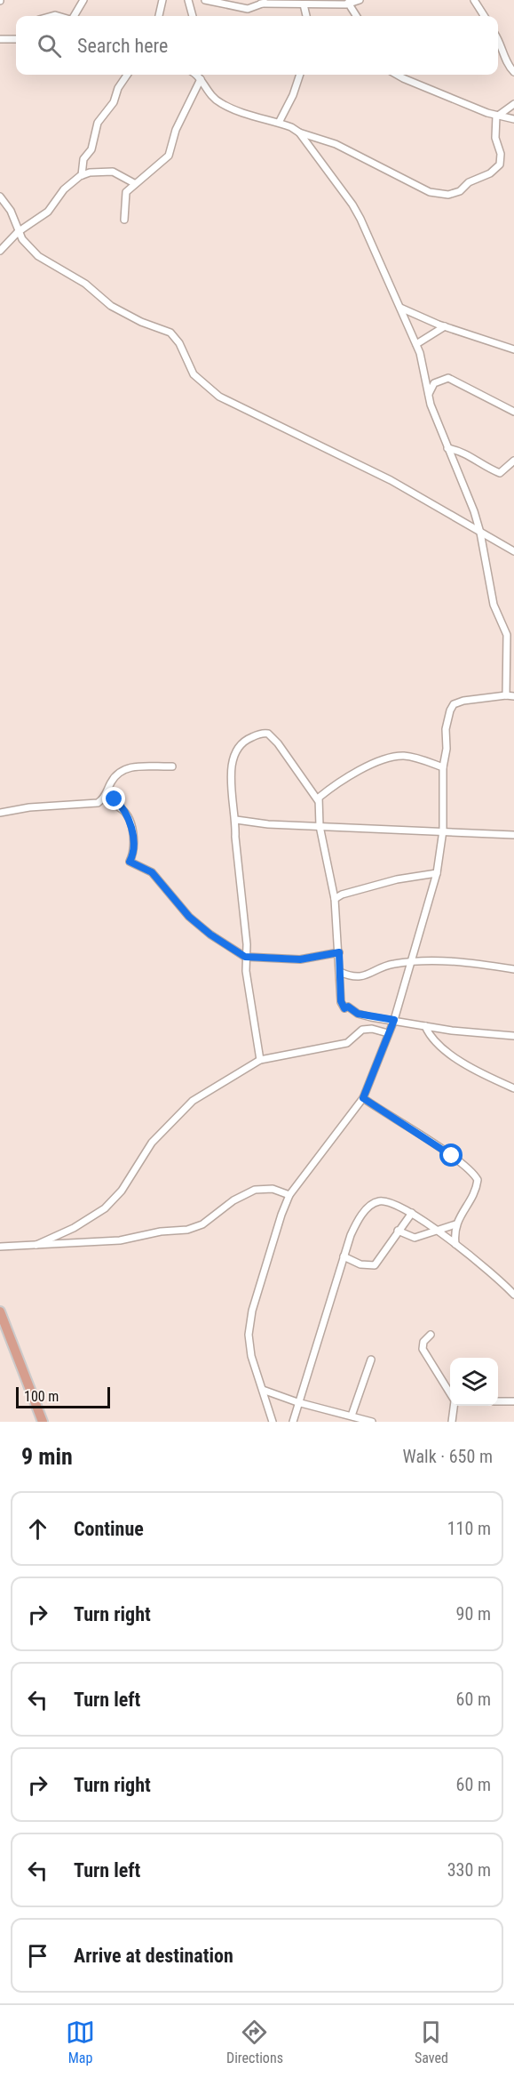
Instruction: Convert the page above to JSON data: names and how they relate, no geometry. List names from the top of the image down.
{
  "scale_bar": "100 m",
  "page": {
    "search": "Search here",
    "scale": "100 m",
    "heading": ["9 min", "Walk · 650 m"],
    "list": [
      ["Continue", "110 m"],
      ["Turn right", "90 m"],
      ["Turn left", "60 m"],
      ["Turn right", "60 m"],
      ["Turn left", "330 m"],
      "Arrive at destination"
    ],
    "nav": ["Map", "Directions", "Saved"]
  }
}
